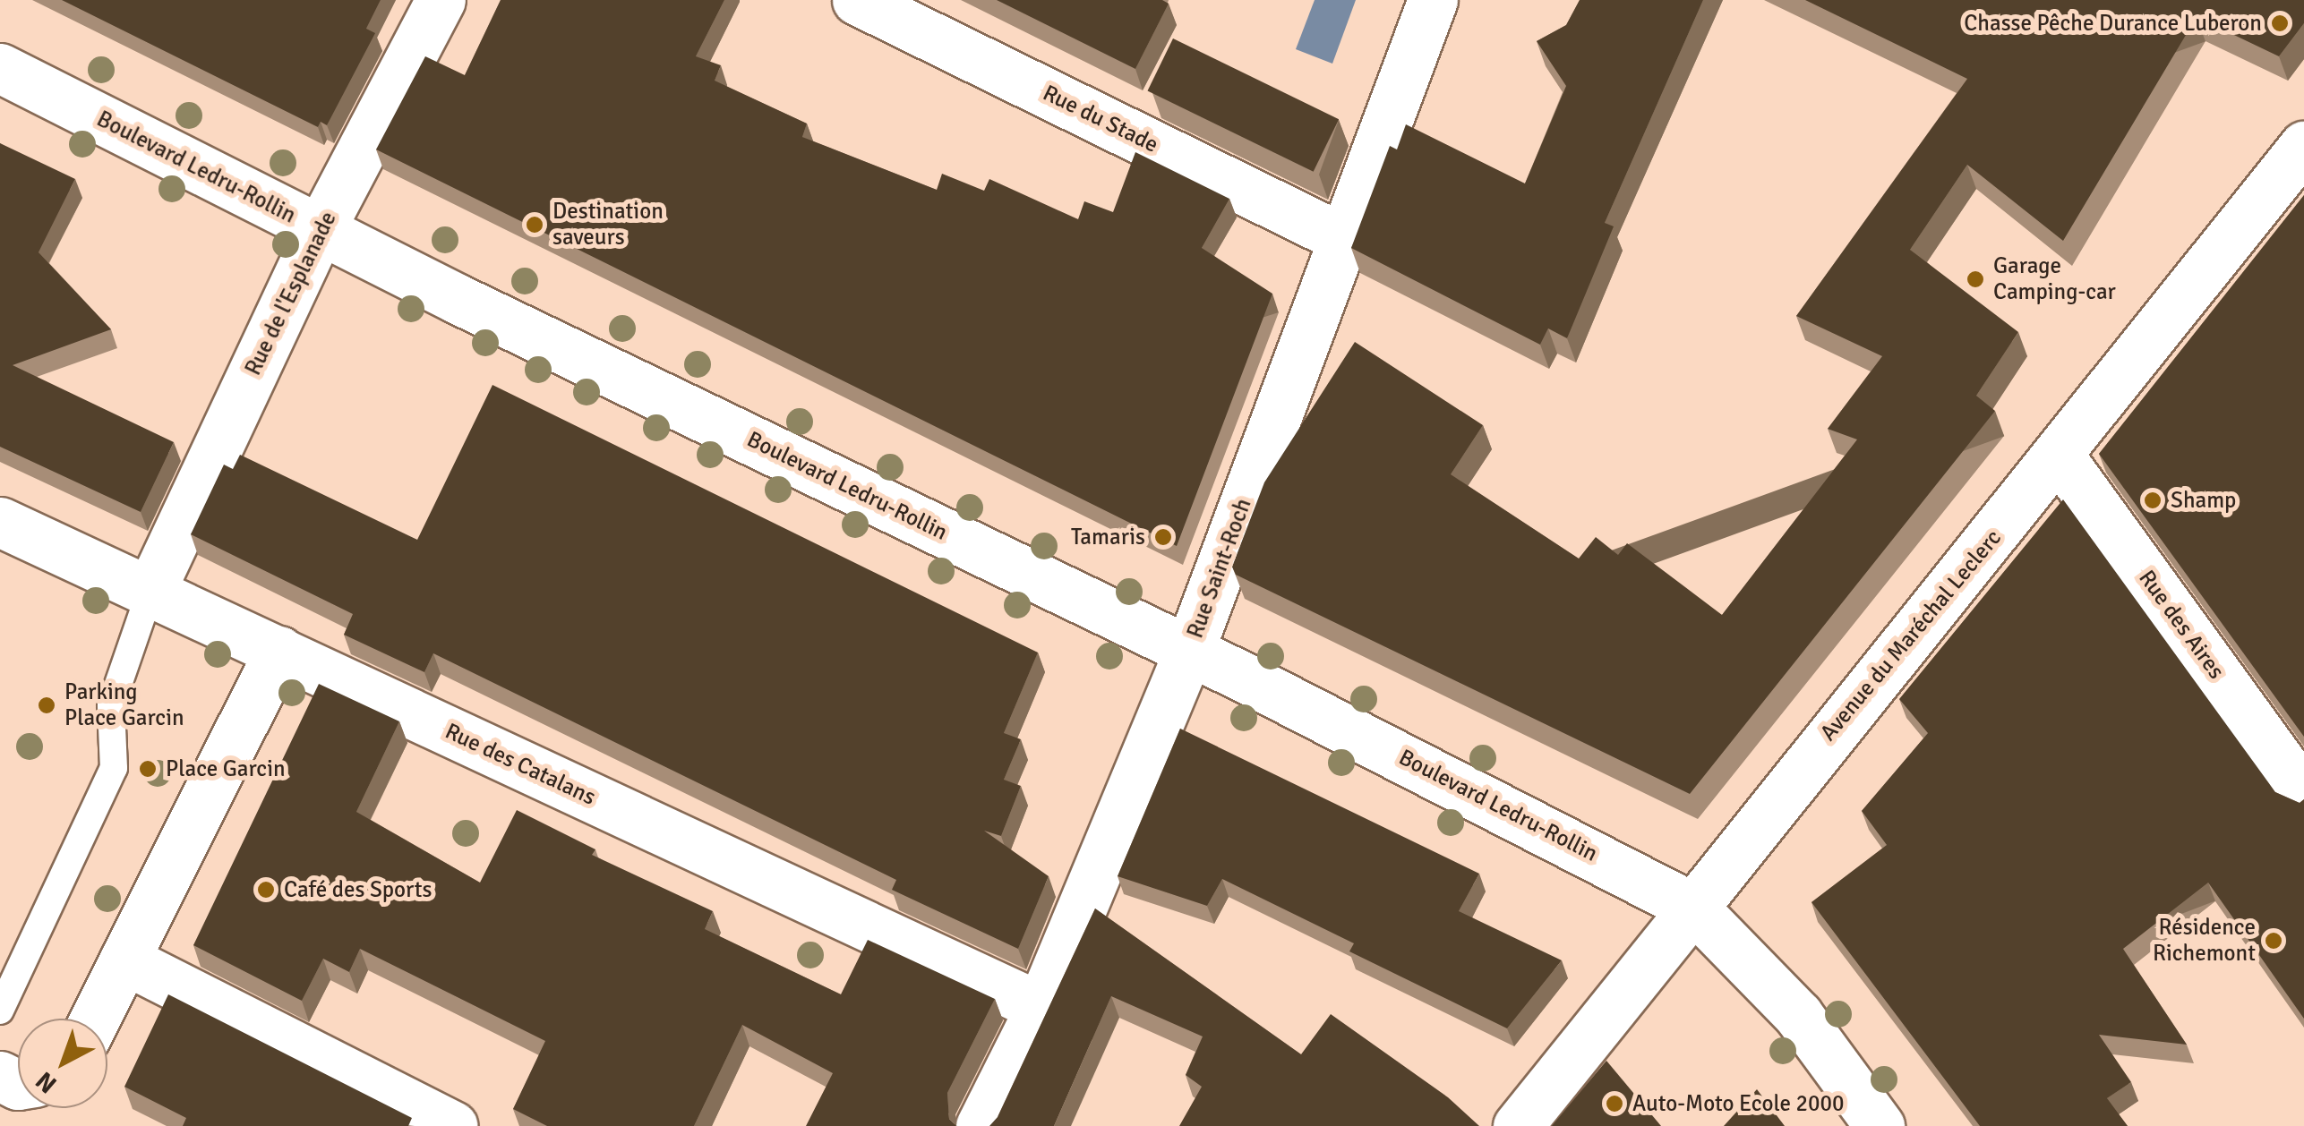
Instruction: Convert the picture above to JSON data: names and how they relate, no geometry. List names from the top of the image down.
{
  "streets": {
    "street": [
      "Rue du Stade",
      "Boulevard Ledru-Rollin",
      "Rue de l'Esplanade",
      "Rue Saint-Roch",
      "Rue des Aires",
      "Avenue du Maréchal Leclerc",
      "Rue des Catalans"
    ]
  },
  "crossings": [
    ["Rue du Stade", "Rue Saint-Roch"],
    ["Boulevard Ledru-Rollin", "Rue de l'Esplanade"],
    ["Boulevard Ledru-Rollin", "Rue Saint-Roch"],
    ["Boulevard Ledru-Rollin", "Avenue du Maréchal Leclerc"],
    ["Rue de l'Esplanade", "Rue des Catalans"],
    ["Rue Saint-Roch", "Rue des Catalans"],
    ["Rue des Aires", "Avenue du Maréchal Leclerc"]
  ],
  "places": [
    "Chasse Pêche Durance Luberon",
    "Destination saveurs",
    "Garage Camping-car",
    "Shamp",
    "Tamaris",
    "Parking Place Garcin",
    "Place Garcin",
    "Café des Sports",
    "Résidence Richemont",
    "Auto-Moto Ecole 2000"
  ],
  "north": "bottom left"
}
